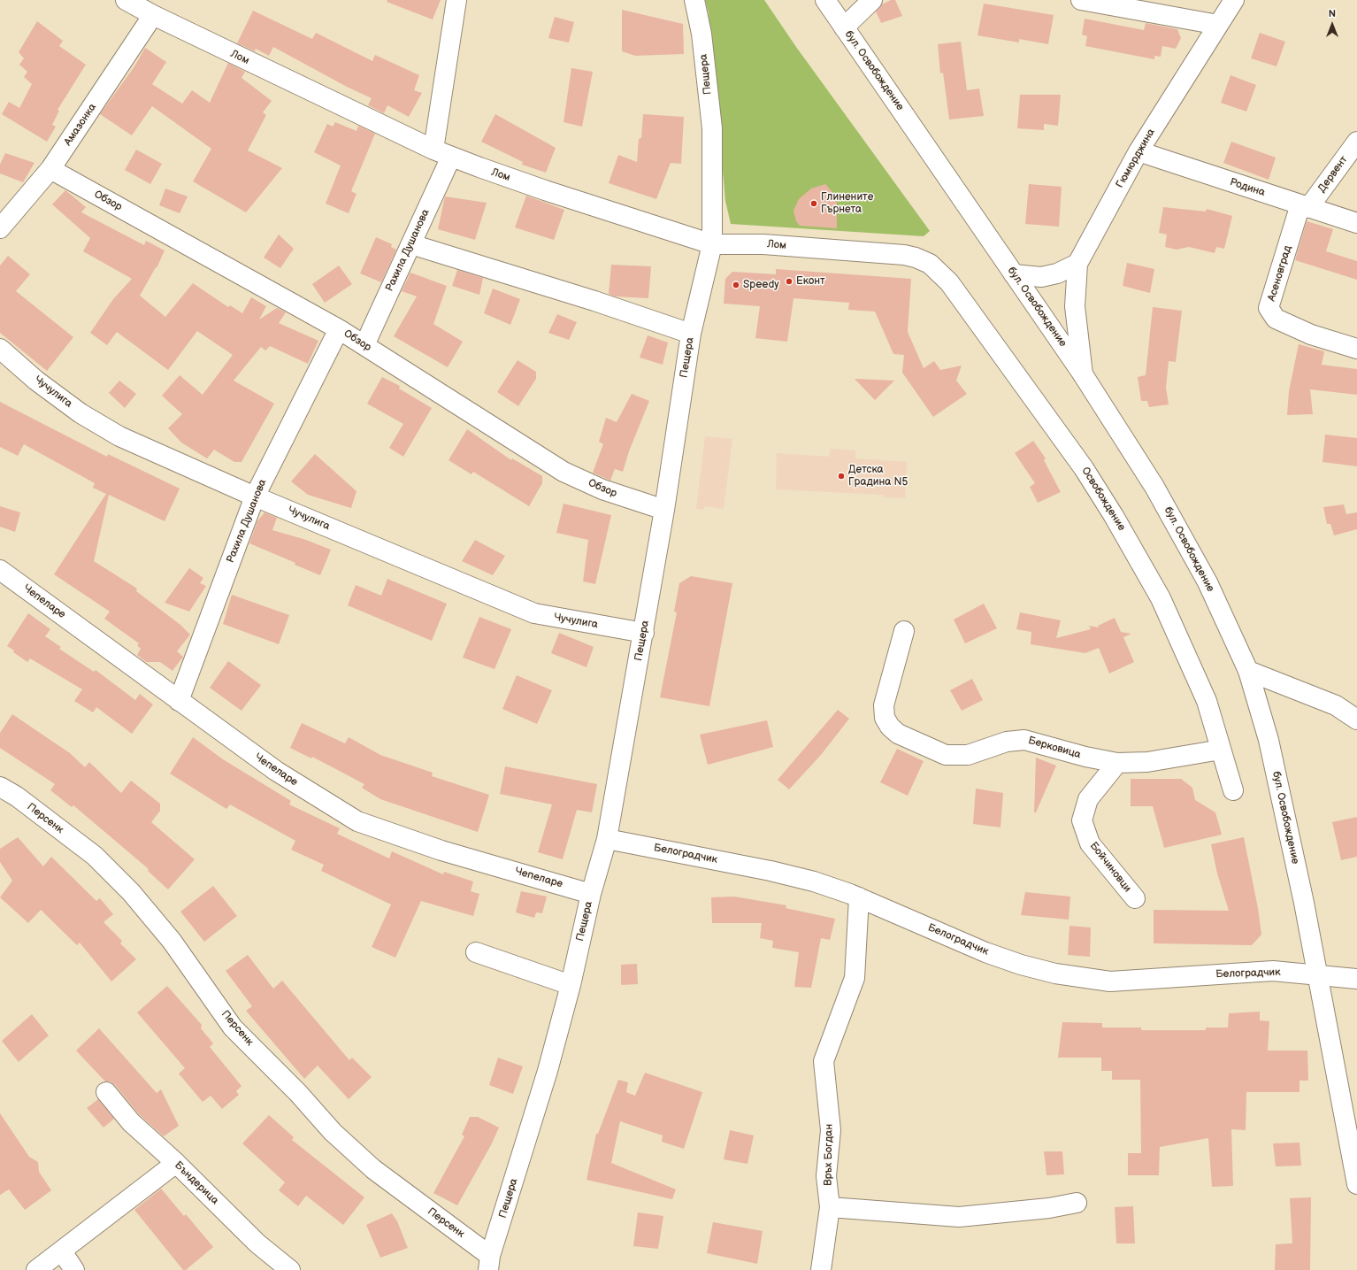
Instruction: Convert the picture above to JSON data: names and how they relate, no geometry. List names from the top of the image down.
{
  "streets": {
    "street": [
      "Лом",
      "бул. Освобождение",
      "Пещера",
      "Амазонка",
      "Гюмюрджина",
      "Дервент",
      "Родина",
      "Обзор",
      "Рахила Душанова",
      "Асеновград",
      "Чучулига",
      "Освобождение",
      "Чепеларе",
      "Берковица",
      "Персенк",
      "Белоградчик",
      "Бойчиновци",
      "Връх Богдан",
      "Бъндерица"
    ]
  },
  "crossings": [
    ["Лом", "Пещера"],
    ["Лом", "Амазонка"],
    ["Лом", "Рахила Душанова"],
    ["Лом", "Освобождение"],
    ["бул. Освобождение", "Белоградчик"],
    ["Пещера", "Обзор"],
    ["Пещера", "Чучулига"],
    ["Пещера", "Чепеларе"],
    ["Пещера", "Персенк"],
    ["Пещера", "Белоградчик"],
    ["Амазонка", "Обзор"],
    ["Гюмюрджина", "Родина"],
    ["Дервент", "Родина"],
    ["Дервент", "Асеновград"],
    ["Родина", "Асеновград"],
    ["Обзор", "Рахила Душанова"],
    ["Рахила Душанова", "Чучулига"],
    ["Рахила Душанова", "Чепеларе"],
    ["Освобождение", "Берковица"],
    ["Берковица", "Бойчиновци"],
    ["Белоградчик", "Връх Богдан"]
  ],
  "places": [
    "Глинените Гърнета",
    "Еконт",
    "Speedy",
    "Детска Градина N5"
  ],
  "north": "top"
}
